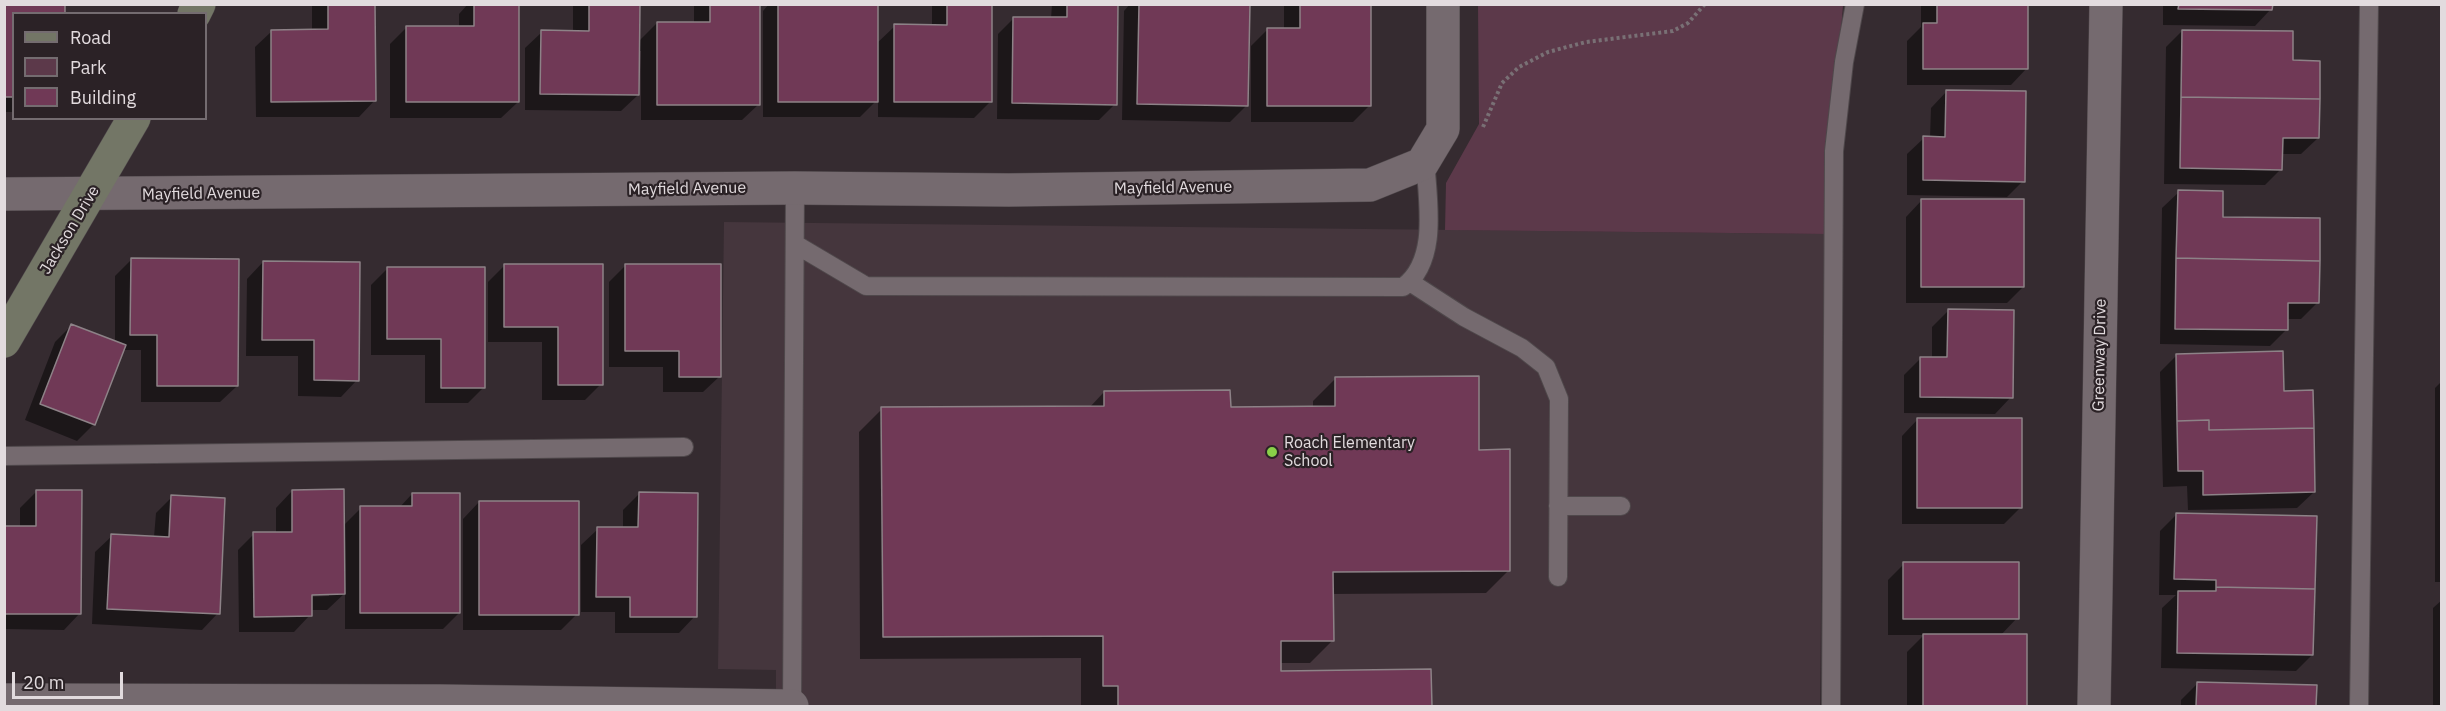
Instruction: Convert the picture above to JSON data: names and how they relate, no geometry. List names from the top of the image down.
{
  "streets": {
    "street": ["Mayfield Avenue", "Jackson Drive", "Greenway Drive"]
  },
  "crossings": [
    ["Mayfield Avenue", "Jackson Drive"]
  ],
  "places": ["Roach Elementary School"],
  "legend": ["Road", "Park", "Building"],
  "scale_bar": "20 m"
}
